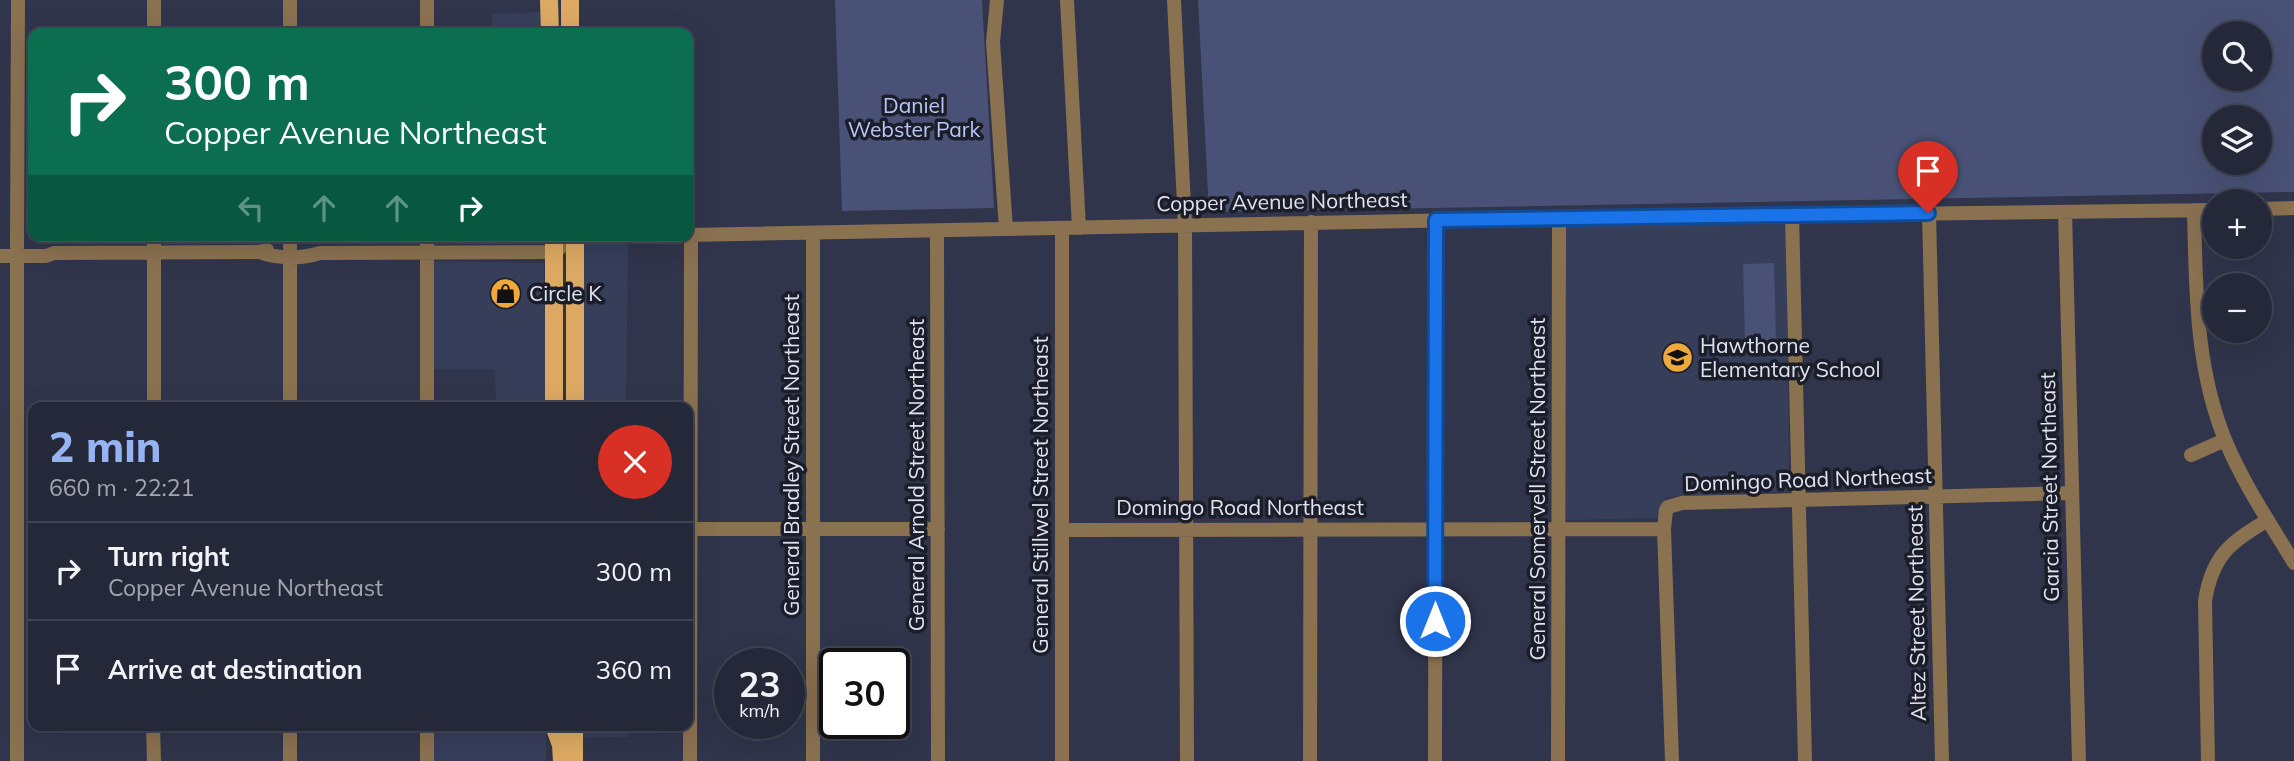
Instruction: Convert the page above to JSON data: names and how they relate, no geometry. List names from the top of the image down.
{
  "streets": {
    "street": [
      "Copper Avenue Northeast",
      "General Bradley Street Northeast",
      "General Arnold Street Northeast",
      "Domingo Road Northeast",
      "Garcia Street Northeast",
      "General Somervell Street Northeast",
      "General Stillwel Street Northeast",
      "Altez Street Northeast"
    ]
  },
  "crossings": [
    ["Copper Avenue Northeast", "General Bradley Street Northeast"],
    ["Copper Avenue Northeast", "General Arnold Street Northeast"],
    ["Copper Avenue Northeast", "Garcia Street Northeast"],
    ["Copper Avenue Northeast", "General Somervell Street Northeast"],
    ["Copper Avenue Northeast", "General Stillwel Street Northeast"],
    ["Copper Avenue Northeast", "Altez Street Northeast"],
    ["Domingo Road Northeast", "Garcia Street Northeast"],
    ["Domingo Road Northeast", "General Somervell Street Northeast"],
    ["Domingo Road Northeast", "General Stillwel Street Northeast"],
    ["Domingo Road Northeast", "Altez Street Northeast"]
  ],
  "parks": ["Daniel Webster Park"],
  "places": {
    "shop": ["Circle K"],
    "school or university": ["Hawthorne Elementary School"]
  },
  "page": {
    "map_buttons": ["+", "−"],
    "turn": ["300 m", "Copper Avenue Northeast"],
    "heading": ["2 min", "660 m · 22:21"],
    "list": [
      {
        "name": "Turn right",
        "note": "Copper Avenue Northeast",
        "value": "300 m"
      },
      {
        "name": "Arrive at destination",
        "value": "360 m"
      }
    ],
    "speed": "23 km/h",
    "limit": "30"
  }
}
